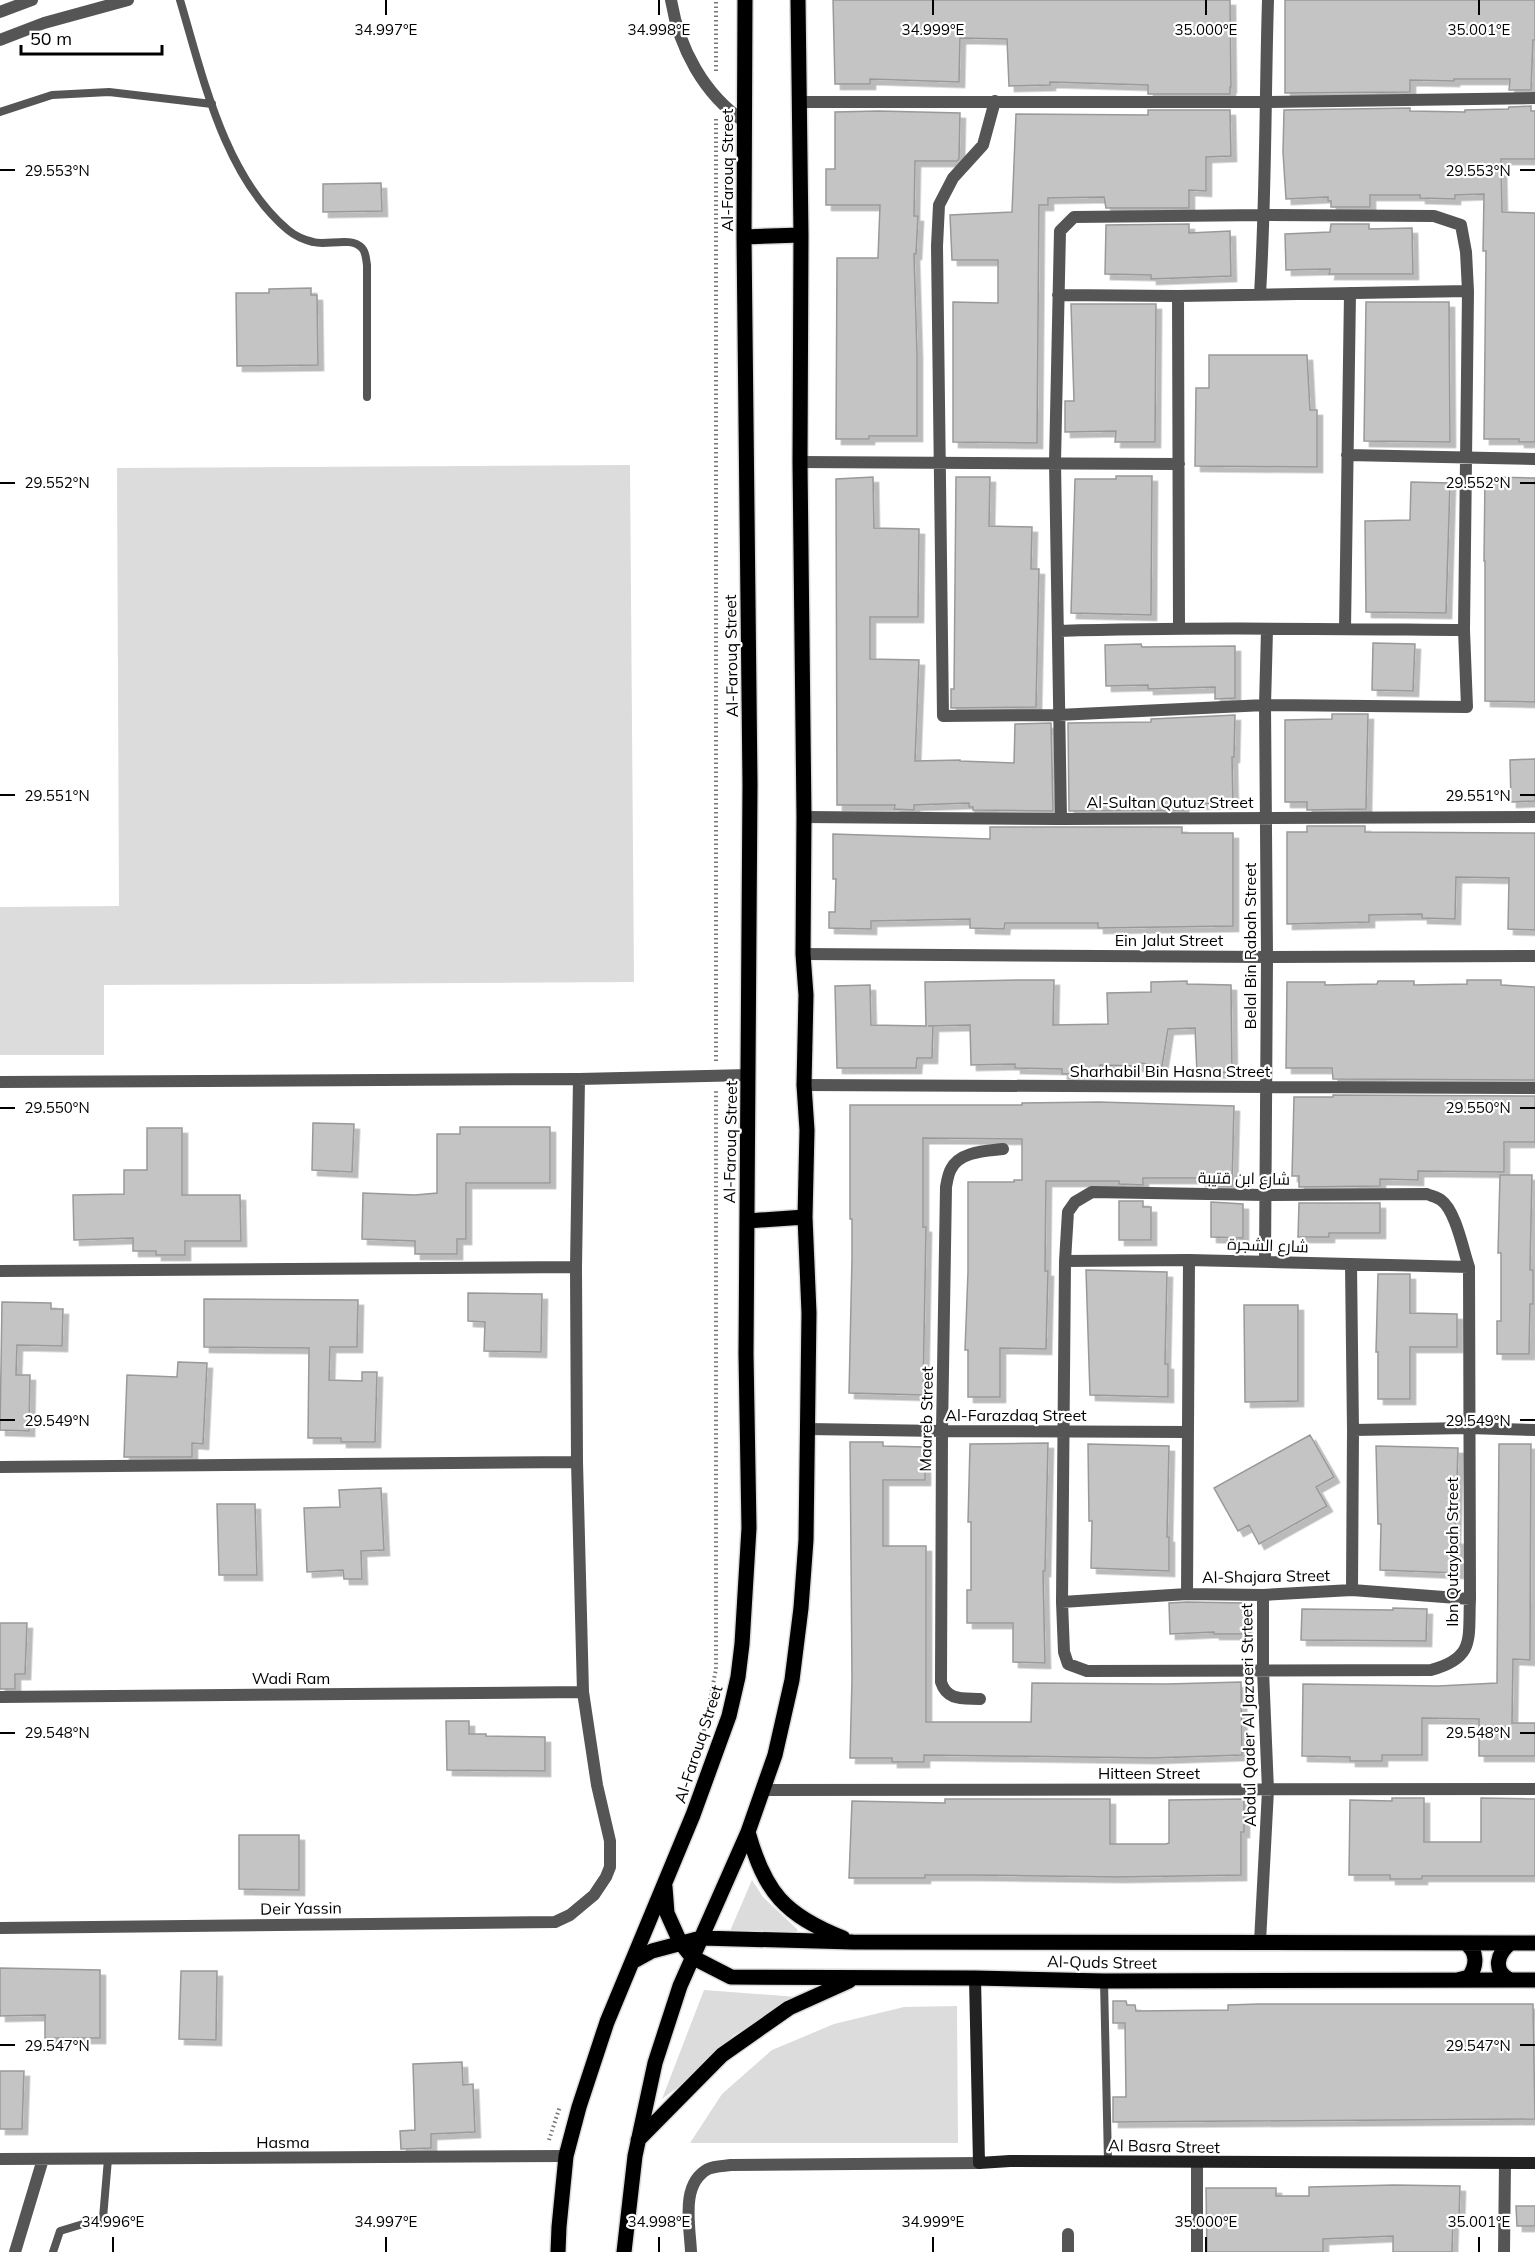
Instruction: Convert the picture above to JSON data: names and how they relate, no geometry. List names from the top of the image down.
{
  "streets": {
    "main road": ["Al-Farouq Street", "Al-Quds Street", "Al Basra Street"],
    "street": [
      "Al-Sultan Qutuz Street",
      "Ein Jalut Street",
      "Belal Bin Rabah Street",
      "Sharhabil Bin Hasna Street",
      "شارع ابن قتيبة",
      "شارع الشجرة",
      "Al-Farazdaq Street",
      "Maareb Street",
      "Ibn Qutaybah Street",
      "Al-Shajara Street",
      "Wadi Ram",
      "Abdul Qader Al Jazaeri Strteet",
      "Hitteen Street",
      "Deir Yassin",
      "Hasma"
    ]
  },
  "crossings": [
    ["Al-Farouq Street", "Al-Quds Street"],
    ["Al-Farouq Street", "Hasma"],
    ["Al-Sultan Qutuz Street", "Belal Bin Rabah Street"],
    ["Ein Jalut Street", "Belal Bin Rabah Street"],
    ["Belal Bin Rabah Street", "Sharhabil Bin Hasna Street"],
    ["Belal Bin Rabah Street", "شارع ابن قتيبة"],
    ["Belal Bin Rabah Street", "شارع الشجرة"],
    ["Belal Bin Rabah Street", "Ibn Qutaybah Street"],
    ["شارع ابن قتيبة", "شارع الشجرة"],
    ["شارع ابن قتيبة", "Ibn Qutaybah Street"],
    ["شارع الشجرة", "Ibn Qutaybah Street"],
    ["Al-Farazdaq Street", "Maareb Street"],
    ["Ibn Qutaybah Street", "Al-Shajara Street"],
    ["Ibn Qutaybah Street", "Abdul Qader Al Jazaeri Strteet"],
    ["Al-Shajara Street", "Abdul Qader Al Jazaeri Strteet"],
    ["Wadi Ram", "Deir Yassin"],
    ["Abdul Qader Al Jazaeri Strteet", "Hitteen Street"],
    ["Abdul Qader Al Jazaeri Strteet", "Al-Quds Street"]
  ],
  "scale_bar": "50 m",
  "coordinates": [
    "34.997°E",
    "34.998°E",
    "34.999°E",
    "35.000°E",
    "35.001°E",
    "29.553°N",
    "29.552°N",
    "29.551°N",
    "29.550°N",
    "29.549°N",
    "29.548°N",
    "29.547°N",
    "34.996°E"
  ]
}
